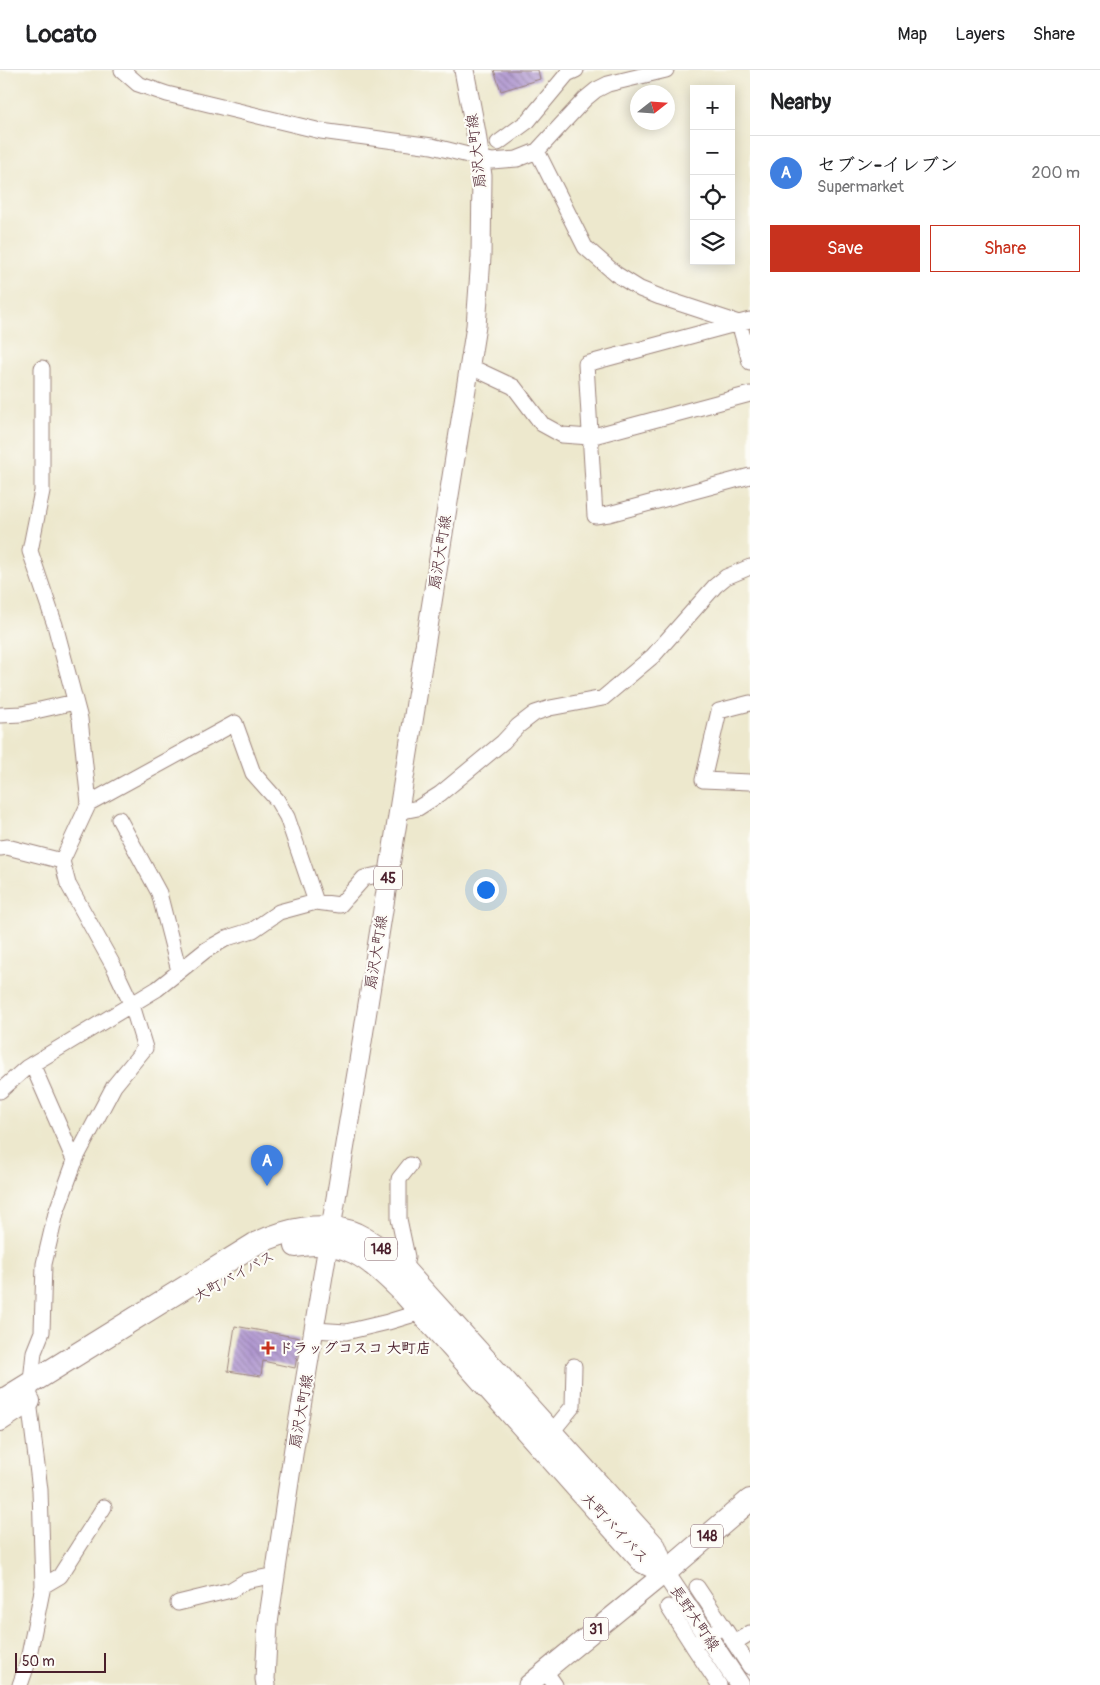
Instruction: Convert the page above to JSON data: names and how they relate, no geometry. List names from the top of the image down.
{
  "streets": {
    "highway": ["148", "大町バイパス"],
    "main road": [
      "扇沢大町線",
      "45",
      "長野大町線",
      "31"
    ]
  },
  "crossings": [
    ["扇沢大町線", "大町バイパス"],
    ["148", "大町バイパス"],
    ["148", "長野大町線"],
    ["大町バイパス", "長野大町線"]
  ],
  "places": {
    "health": ["ドラッグコスコ 大町店"]
  },
  "scale_bar": "50 m",
  "north": "right",
  "page": {
    "header": "Locato",
    "nav": ["Map", "Layers", "Share"],
    "heading": "Nearby",
    "map_buttons": ["+", "−"],
    "list": [
      {
        "mark": "A",
        "name": "セブン-イレブン",
        "note": "Supermarket",
        "value": "200 m"
      }
    ],
    "buttons": ["Save", "Share"],
    "pins": "A",
    "scale": "50 m"
  }
}
